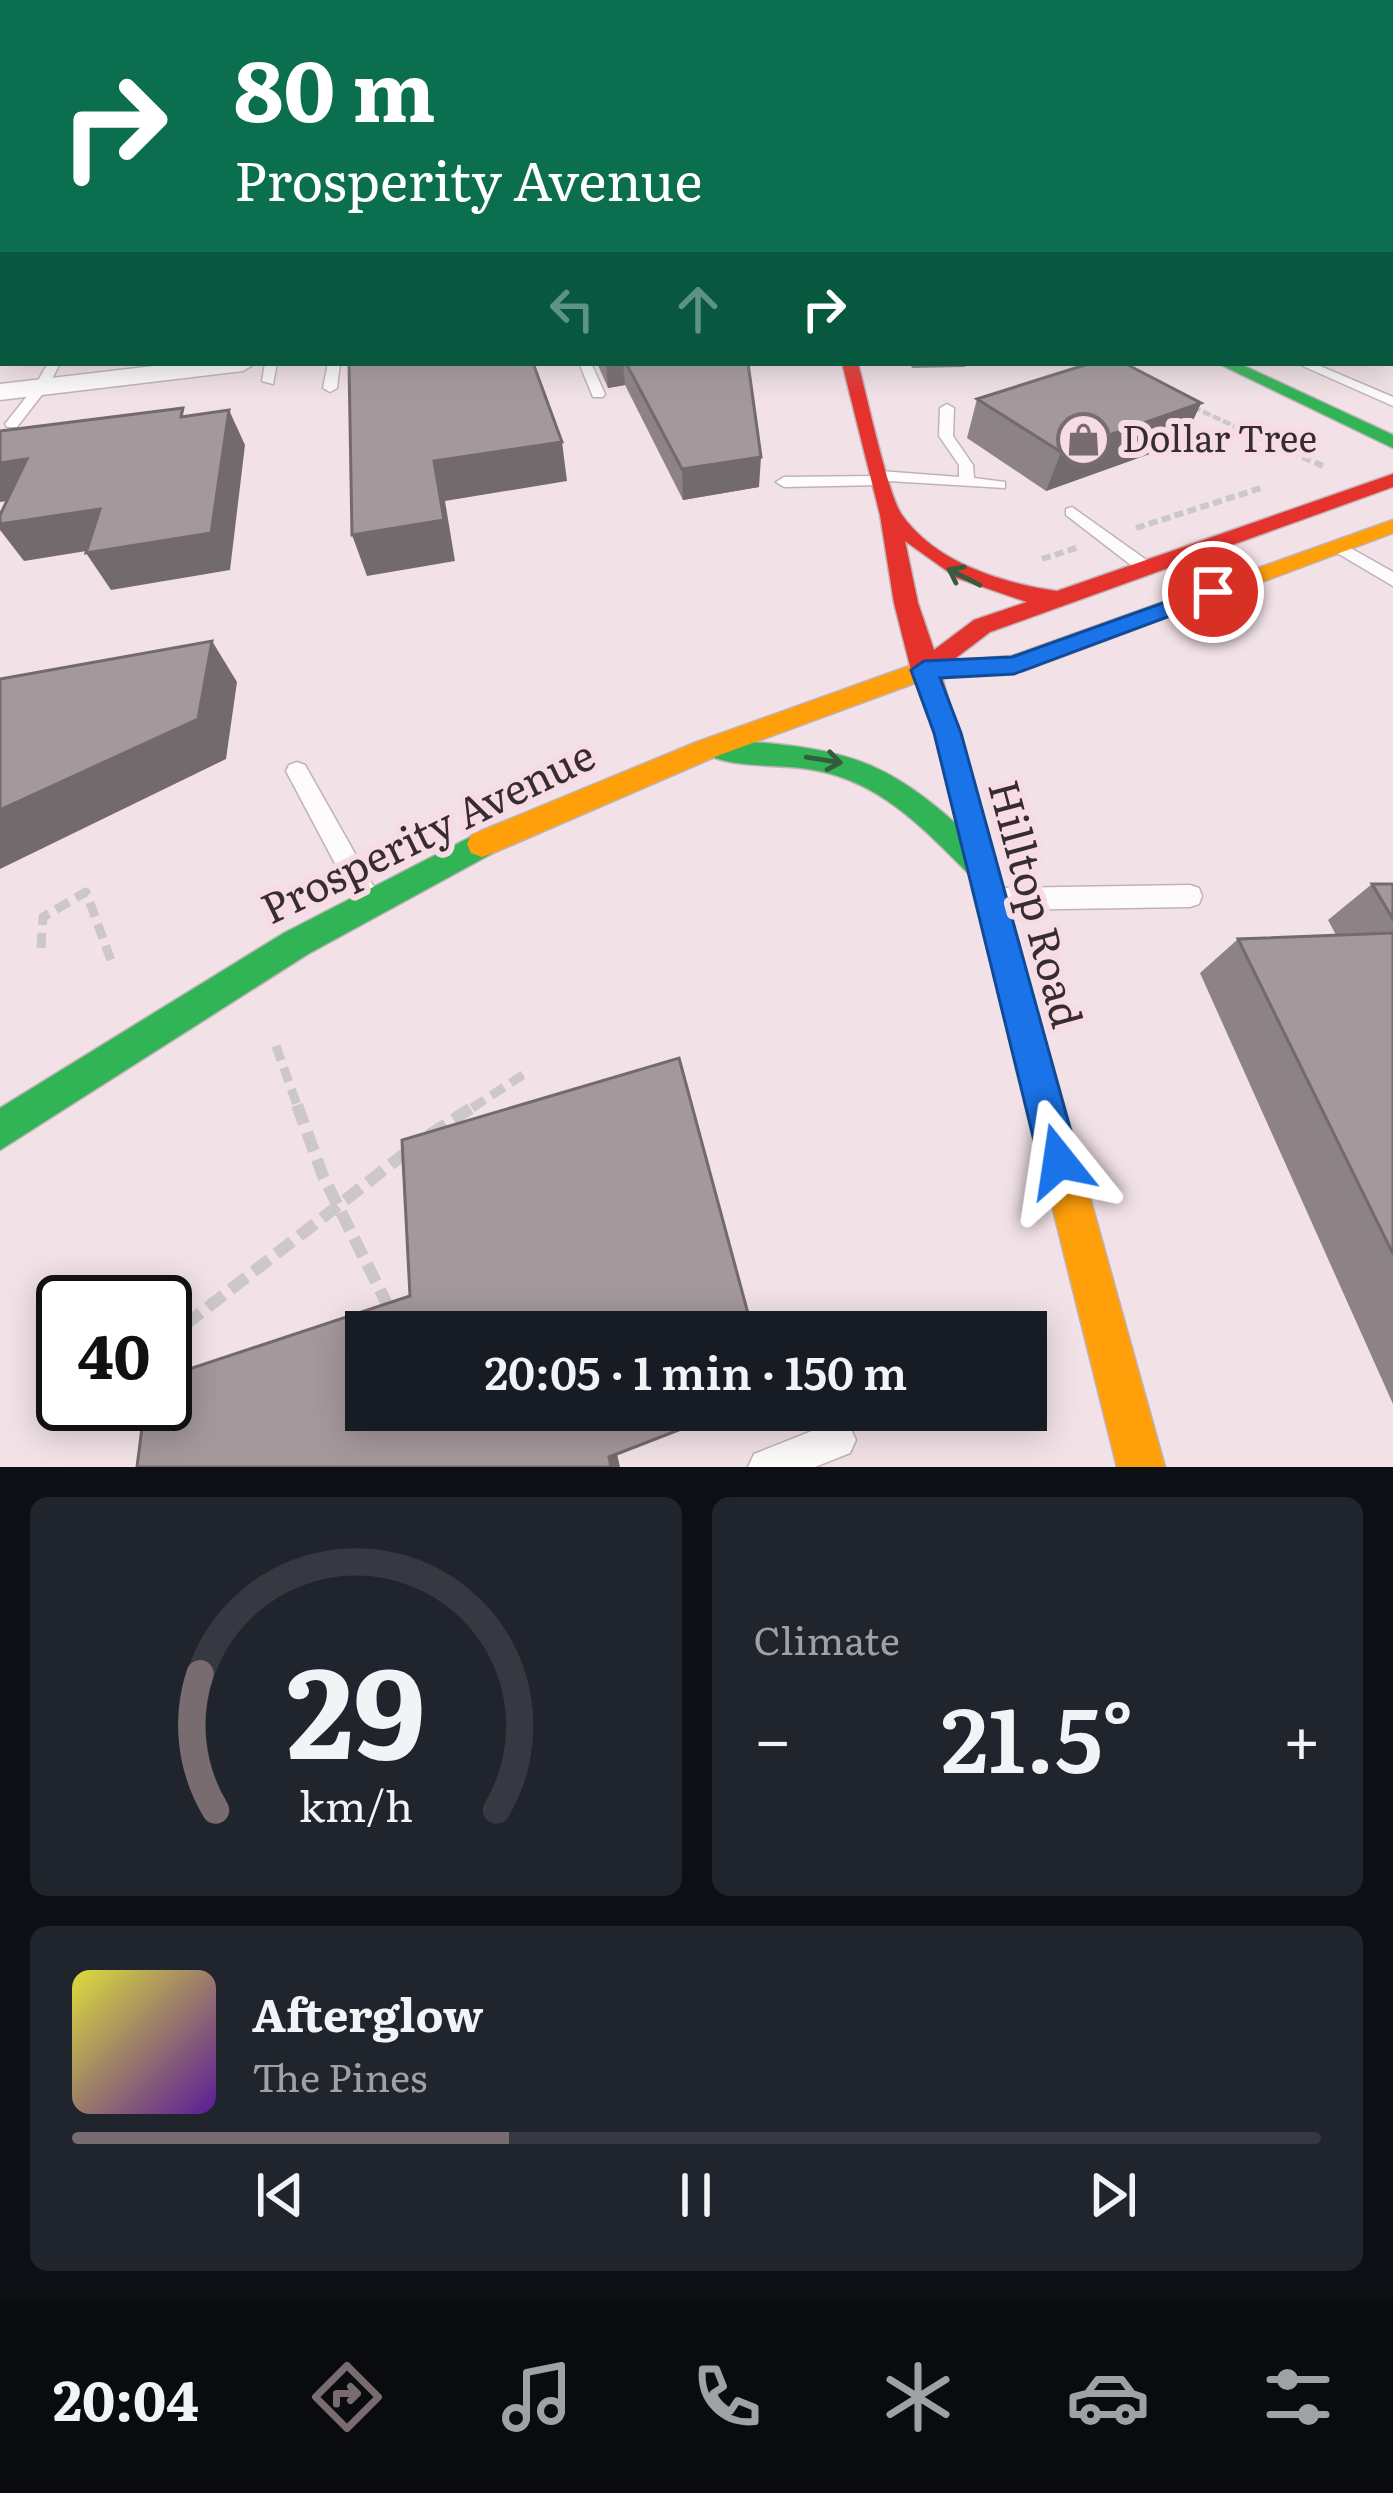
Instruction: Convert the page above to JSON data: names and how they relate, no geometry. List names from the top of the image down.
{
  "streets": {
    "main road": ["Prosperity Avenue", "Hilltop Road"]
  },
  "crossings": [
    ["Prosperity Avenue", "Hilltop Road"]
  ],
  "places": {
    "shop": ["Dollar Tree"]
  },
  "page": {
    "turn": ["80 m", "Prosperity Avenue"],
    "limit": "40",
    "trip": "20:05 · 1 min · 150 m",
    "tile": "Climate",
    "heat": ["−", "21.5°", "+"],
    "song": ["Afterglow", "The Pines"],
    "tabs": "20:04",
    "gauge": ["29", "km/h"]
  }
}
